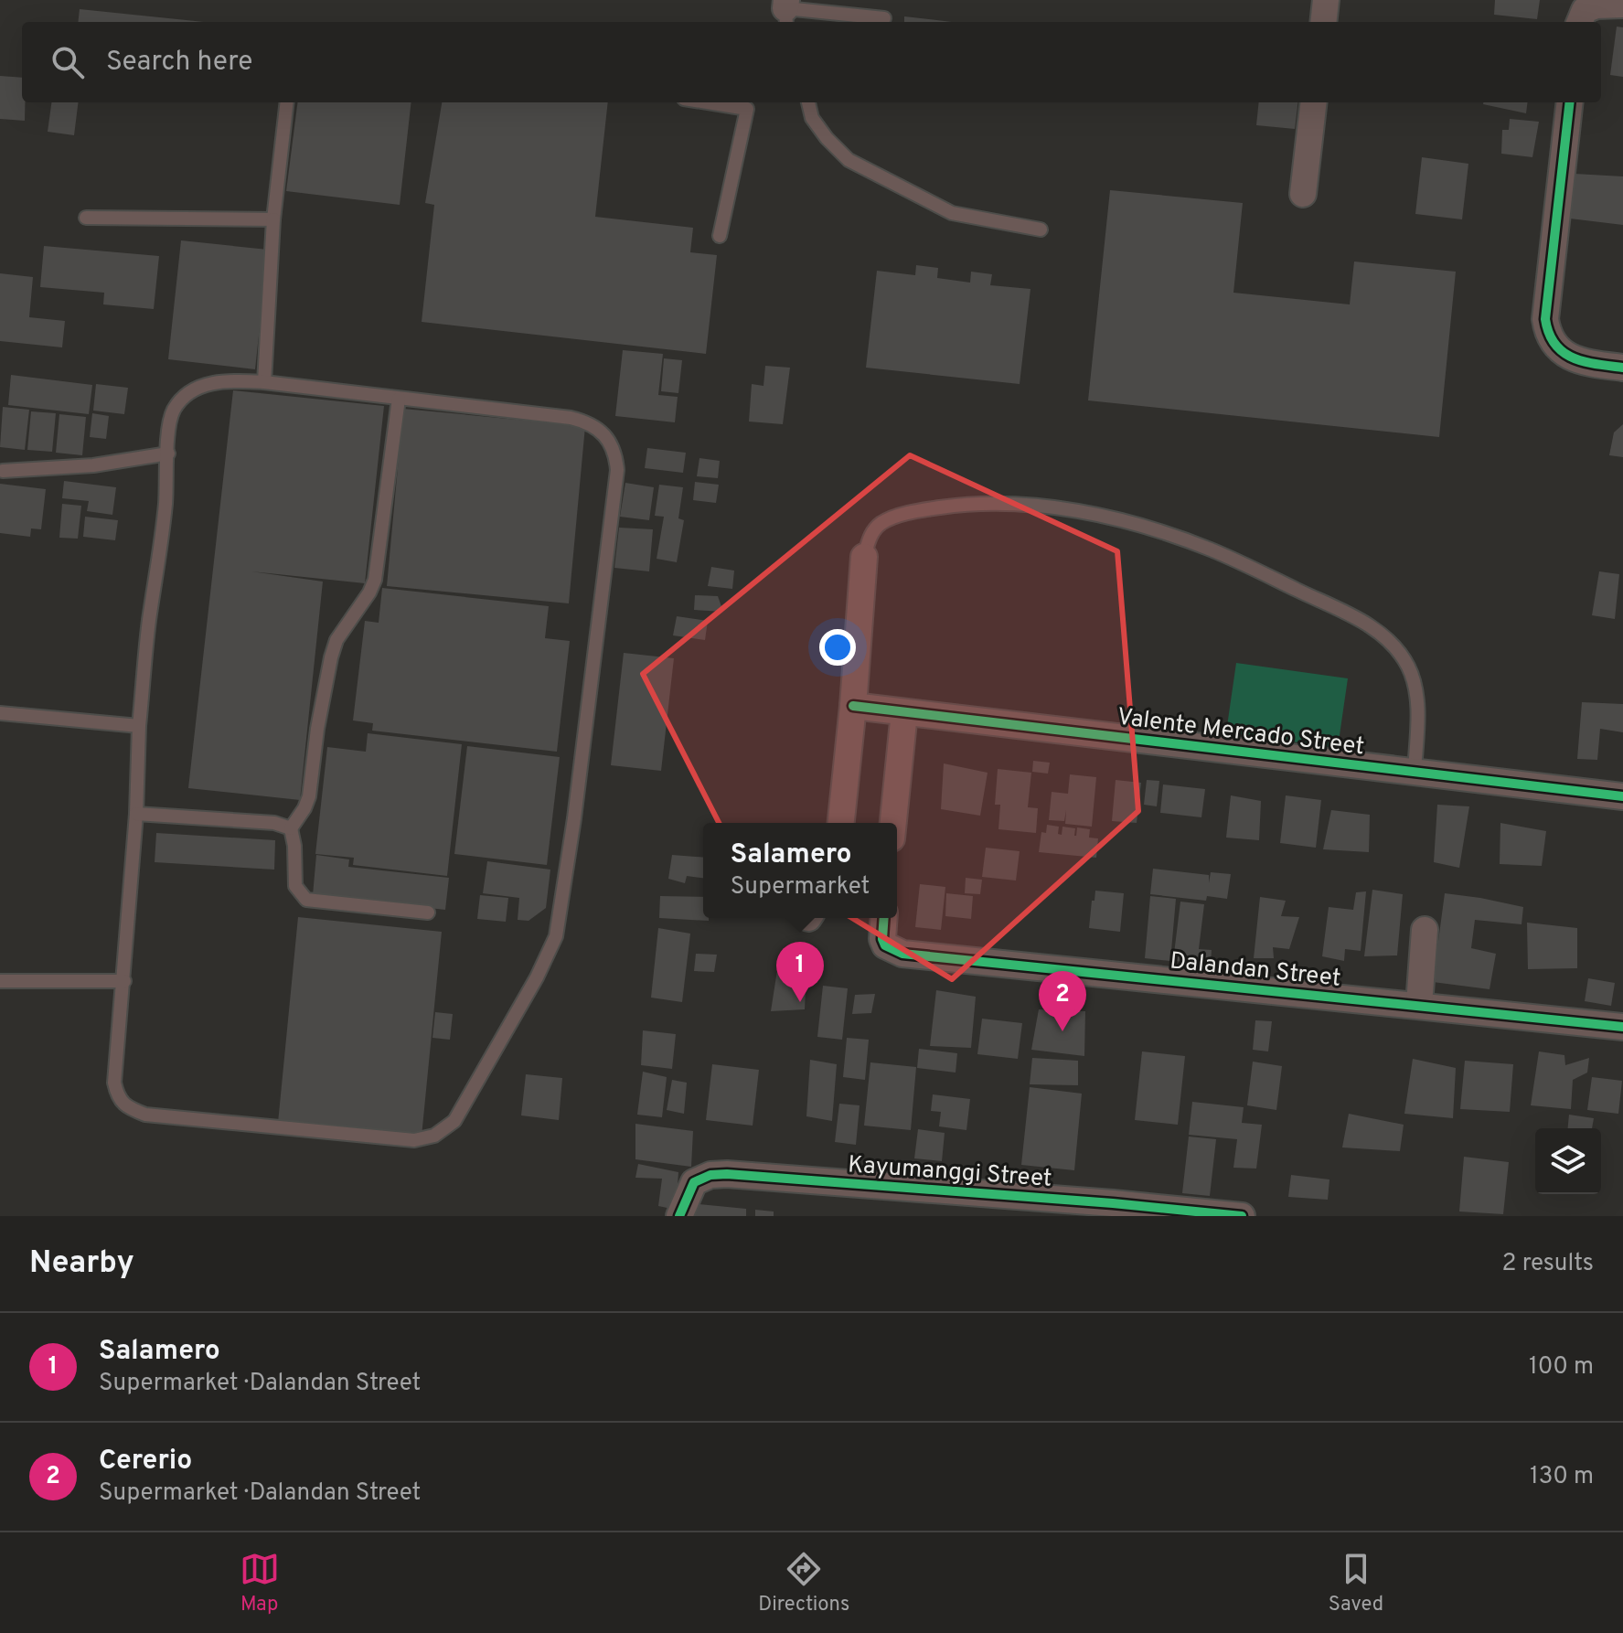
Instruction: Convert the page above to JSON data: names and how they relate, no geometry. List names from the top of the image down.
{
  "streets": {
    "street": ["Valente Mercado Street", "Dalandan Street", "Kayumanggi Street"]
  },
  "page": {
    "search": "Search here",
    "popup": ["Salamero", "Supermarket"],
    "pins": ["1", "2"],
    "heading": ["Nearby", "2 results"],
    "list": [
      {
        "mark": "1",
        "name": "Salamero",
        "note": "Supermarket · Dalandan Street",
        "value": "100 m"
      },
      {
        "mark": "2",
        "name": "Cererio",
        "note": "Supermarket · Dalandan Street",
        "value": "130 m"
      }
    ],
    "nav": ["Map", "Directions", "Saved"]
  }
}
